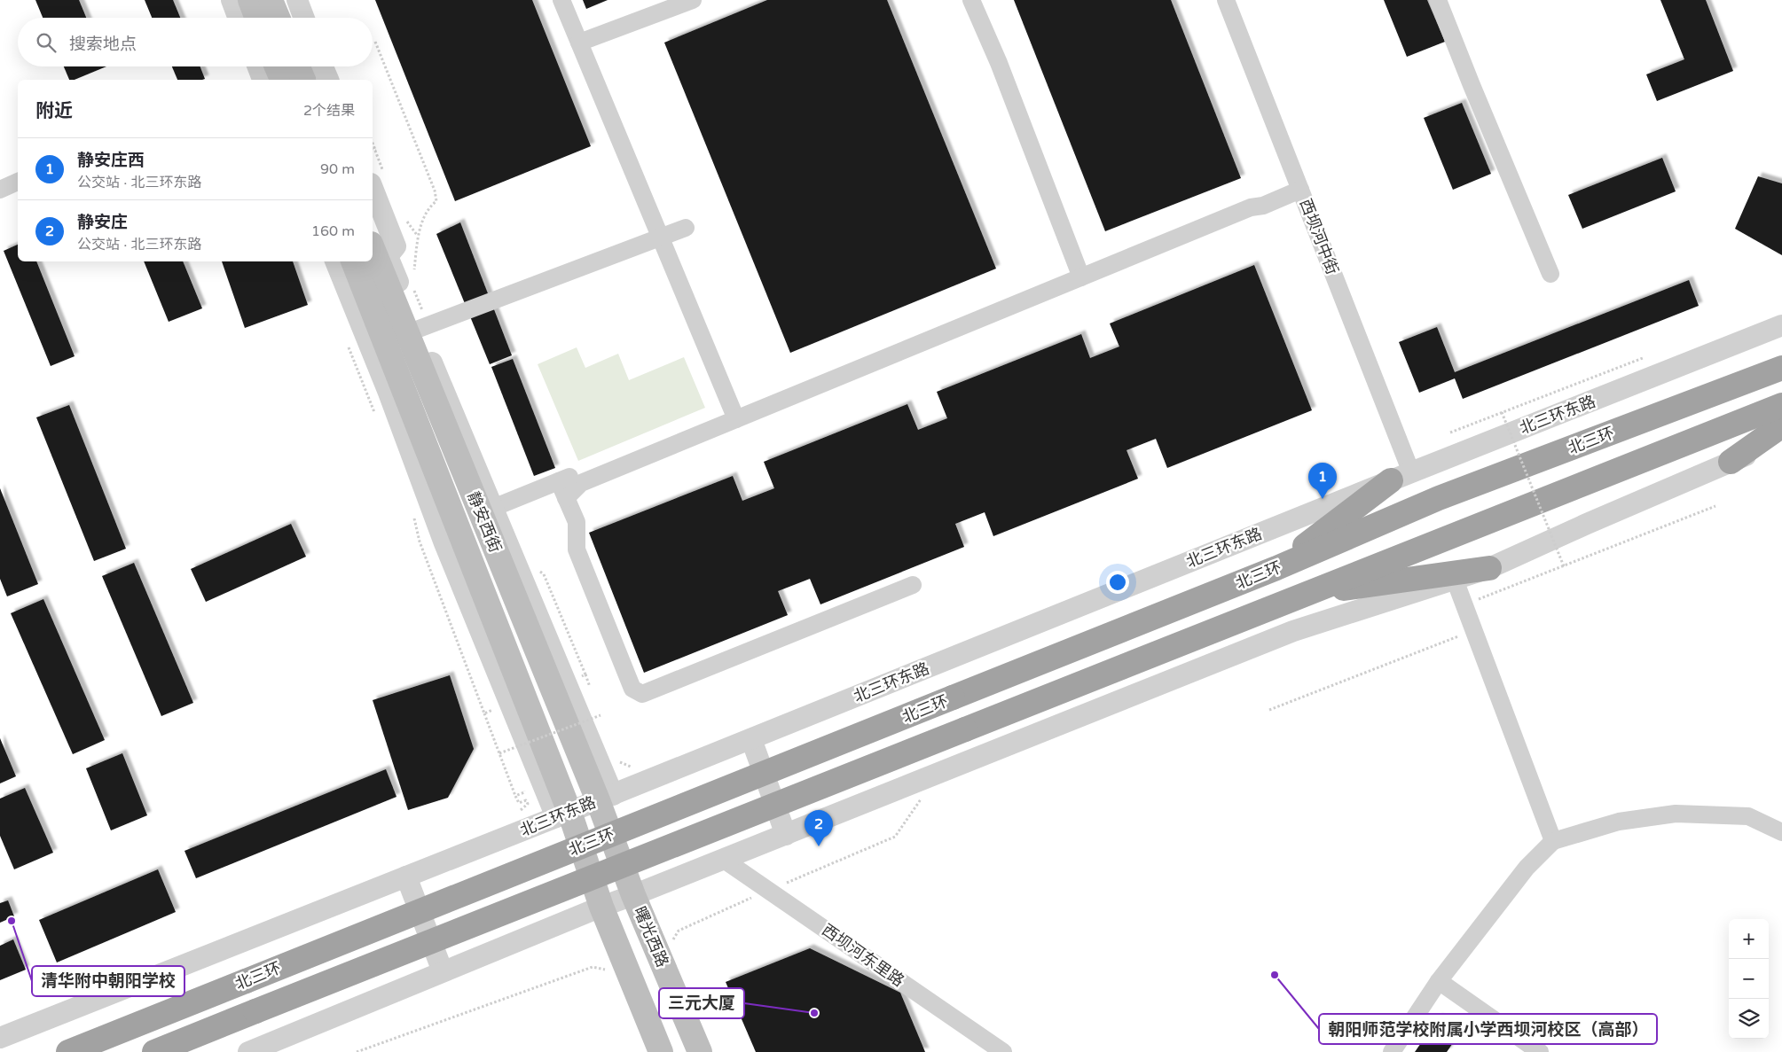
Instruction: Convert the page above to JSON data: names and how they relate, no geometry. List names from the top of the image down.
{
  "streets": {
    "highway": ["北三环"],
    "main road": ["静安西街", "曙光西路"],
    "street": ["西坝河中街", "北三环东路", "西坝河东里路"]
  },
  "crossings": [
    ["西坝河中街", "北三环东路"],
    ["北三环东路", "静安西街"],
    ["静安西街", "曙光西路"]
  ],
  "places": ["清华附中朝阳学校", "朝阳师范学校附属小学西坝河校区（高部）", "三元大厦"],
  "page": {
    "search": "搜索地点",
    "heading": ["附近", "2个结果"],
    "list": [
      {
        "mark": "1",
        "name": "静安庄西",
        "note": "公交站 · 北三环东路",
        "value": "90 m"
      },
      {
        "mark": "2",
        "name": "静安庄",
        "note": "公交站 · 北三环东路",
        "value": "160 m"
      }
    ],
    "pins": ["1", "2"],
    "map_buttons": ["+", "−"]
  }
}
